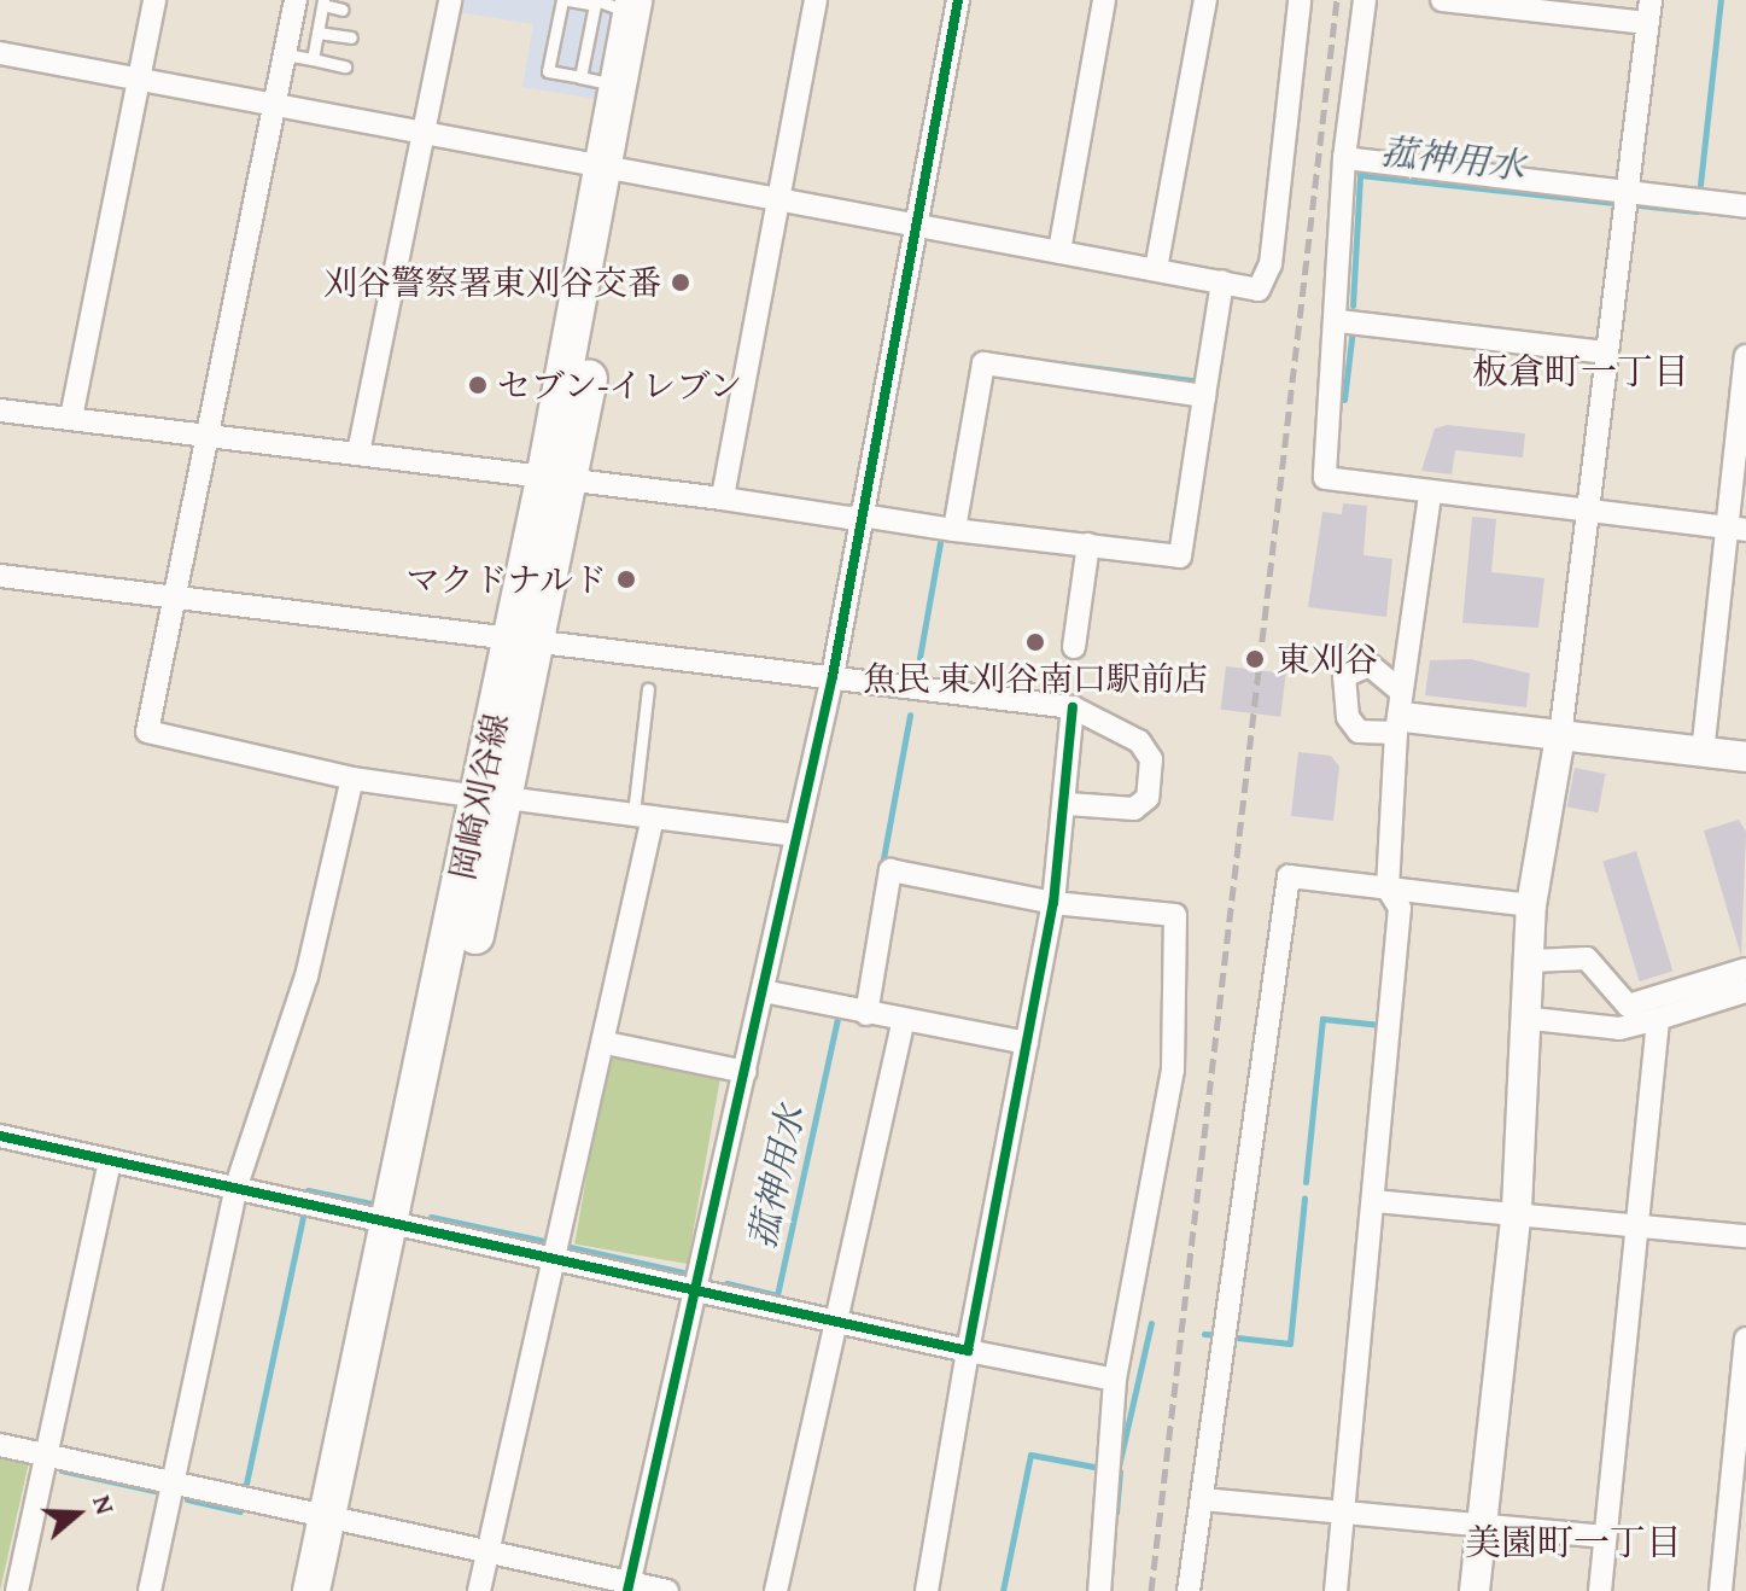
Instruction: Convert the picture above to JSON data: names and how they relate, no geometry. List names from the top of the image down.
{
  "streets": {
    "main road": ["岡崎刈谷線"]
  },
  "districts": ["板倉町一丁目", "美園町一丁目"],
  "water": ["菰神用水"],
  "places": [
    "刈谷警察署東刈谷交番",
    "セブン-イレブン",
    "マクドナルド",
    "魚民 東刈谷南口駅前店",
    "東刈谷"
  ],
  "north": "right"
}
